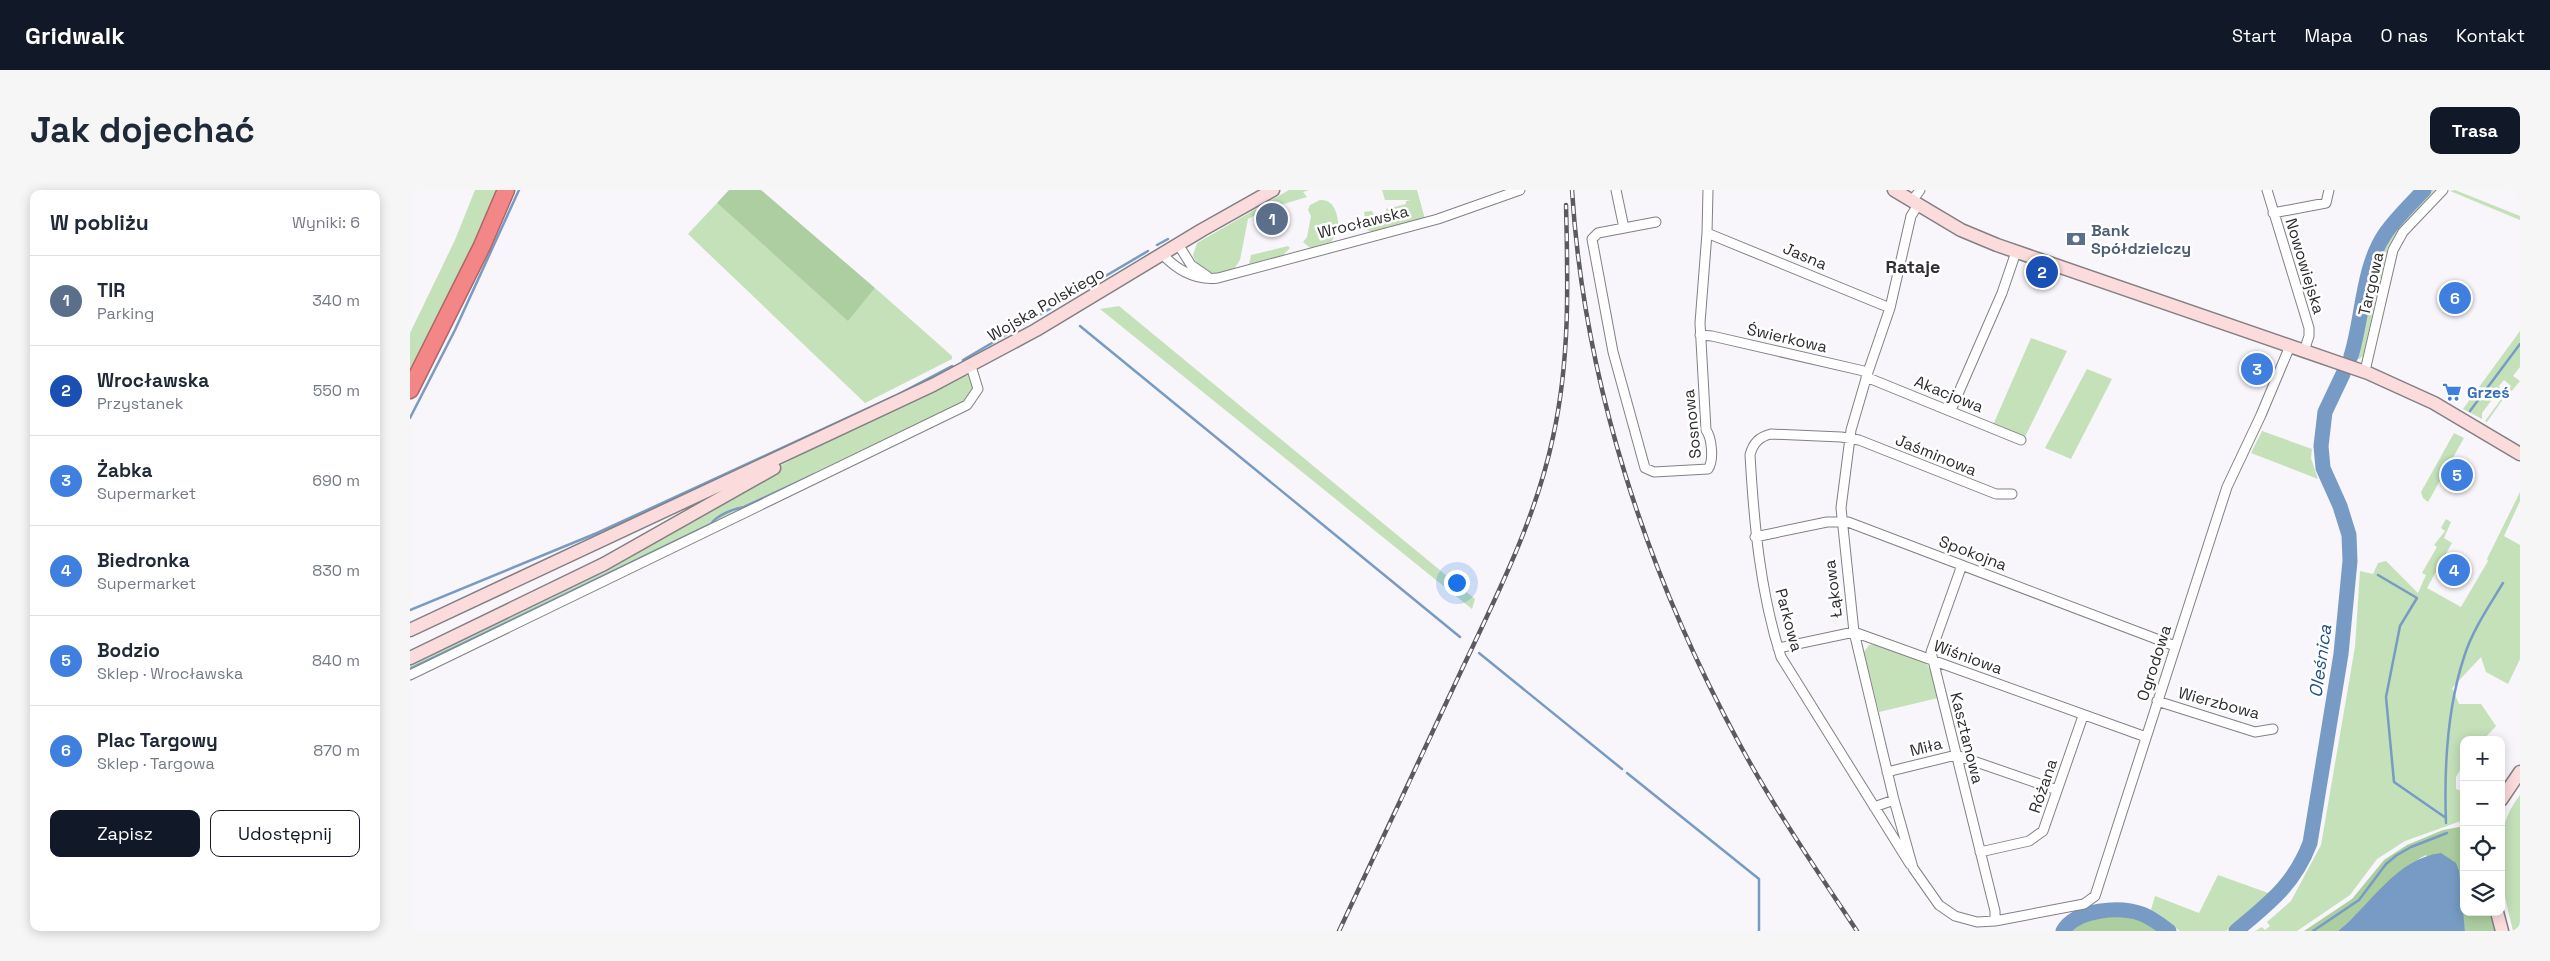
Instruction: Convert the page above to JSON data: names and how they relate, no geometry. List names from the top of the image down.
{
  "streets": {
    "main road": ["Wojska Polskiego"],
    "street": [
      "Wrocławska",
      "Jasna",
      "Nowowiejska",
      "Targowa",
      "Świerkowa",
      "Akacjowa",
      "Sosnowa",
      "Jaśminowa",
      "Spokojna",
      "Łąkowa",
      "Parkowa",
      "Wiśniowa",
      "Ogrodowa",
      "Wierzbowa",
      "Kasztanowa",
      "Miła",
      "Różana"
    ]
  },
  "crossings": [
    ["Wrocławska", "Wojska Polskiego"],
    ["Jasna", "Sosnowa"],
    ["Jasna", "Łąkowa"],
    ["Świerkowa", "Akacjowa"],
    ["Świerkowa", "Sosnowa"],
    ["Świerkowa", "Łąkowa"],
    ["Akacjowa", "Łąkowa"],
    ["Jaśminowa", "Łąkowa"],
    ["Jaśminowa", "Parkowa"],
    ["Spokojna", "Łąkowa"],
    ["Spokojna", "Parkowa"],
    ["Spokojna", "Ogrodowa"],
    ["Spokojna", "Kasztanowa"],
    ["Łąkowa", "Parkowa"],
    ["Łąkowa", "Wiśniowa"],
    ["Łąkowa", "Ogrodowa"],
    ["Łąkowa", "Kasztanowa"],
    ["Łąkowa", "Miła"],
    ["Wiśniowa", "Ogrodowa"],
    ["Wiśniowa", "Kasztanowa"],
    ["Wiśniowa", "Różana"],
    ["Ogrodowa", "Wierzbowa"],
    ["Ogrodowa", "Kasztanowa"],
    ["Kasztanowa", "Miła"],
    ["Kasztanowa", "Różana"],
    ["Miła", "Różana"]
  ],
  "districts": ["Rataje"],
  "water": ["Oleśnica"],
  "places": {
    "bank": ["Bank Spółdzielczy"],
    "supermarket": ["Grześ"]
  },
  "page": {
    "header": "Gridwalk",
    "nav": [
      "Start",
      "Mapa",
      "O nas",
      "Kontakt"
    ],
    "buttons": [
      "Trasa",
      ["Zapisz", "Udostępnij"]
    ],
    "title": "Jak dojechać",
    "heading": ["W pobliżu", "Wyniki: 6"],
    "pins": [
      "1",
      "2",
      "6",
      "3",
      "5",
      "4"
    ],
    "list": [
      {
        "mark": "1",
        "name": "TIR",
        "note": "Parking",
        "value": "340 m"
      },
      {
        "mark": "2",
        "name": "Wrocławska",
        "note": "Przystanek",
        "value": "550 m"
      },
      {
        "mark": "3",
        "name": "Żabka",
        "note": "Supermarket",
        "value": "690 m"
      },
      {
        "mark": "4",
        "name": "Biedronka",
        "note": "Supermarket",
        "value": "830 m"
      },
      {
        "mark": "5",
        "name": "Bodzio",
        "note": "Sklep · Wrocławska",
        "value": "840 m"
      },
      {
        "mark": "6",
        "name": "Plac Targowy",
        "note": "Sklep · Targowa",
        "value": "870 m"
      }
    ],
    "map_buttons": ["+", "−"]
  }
}
